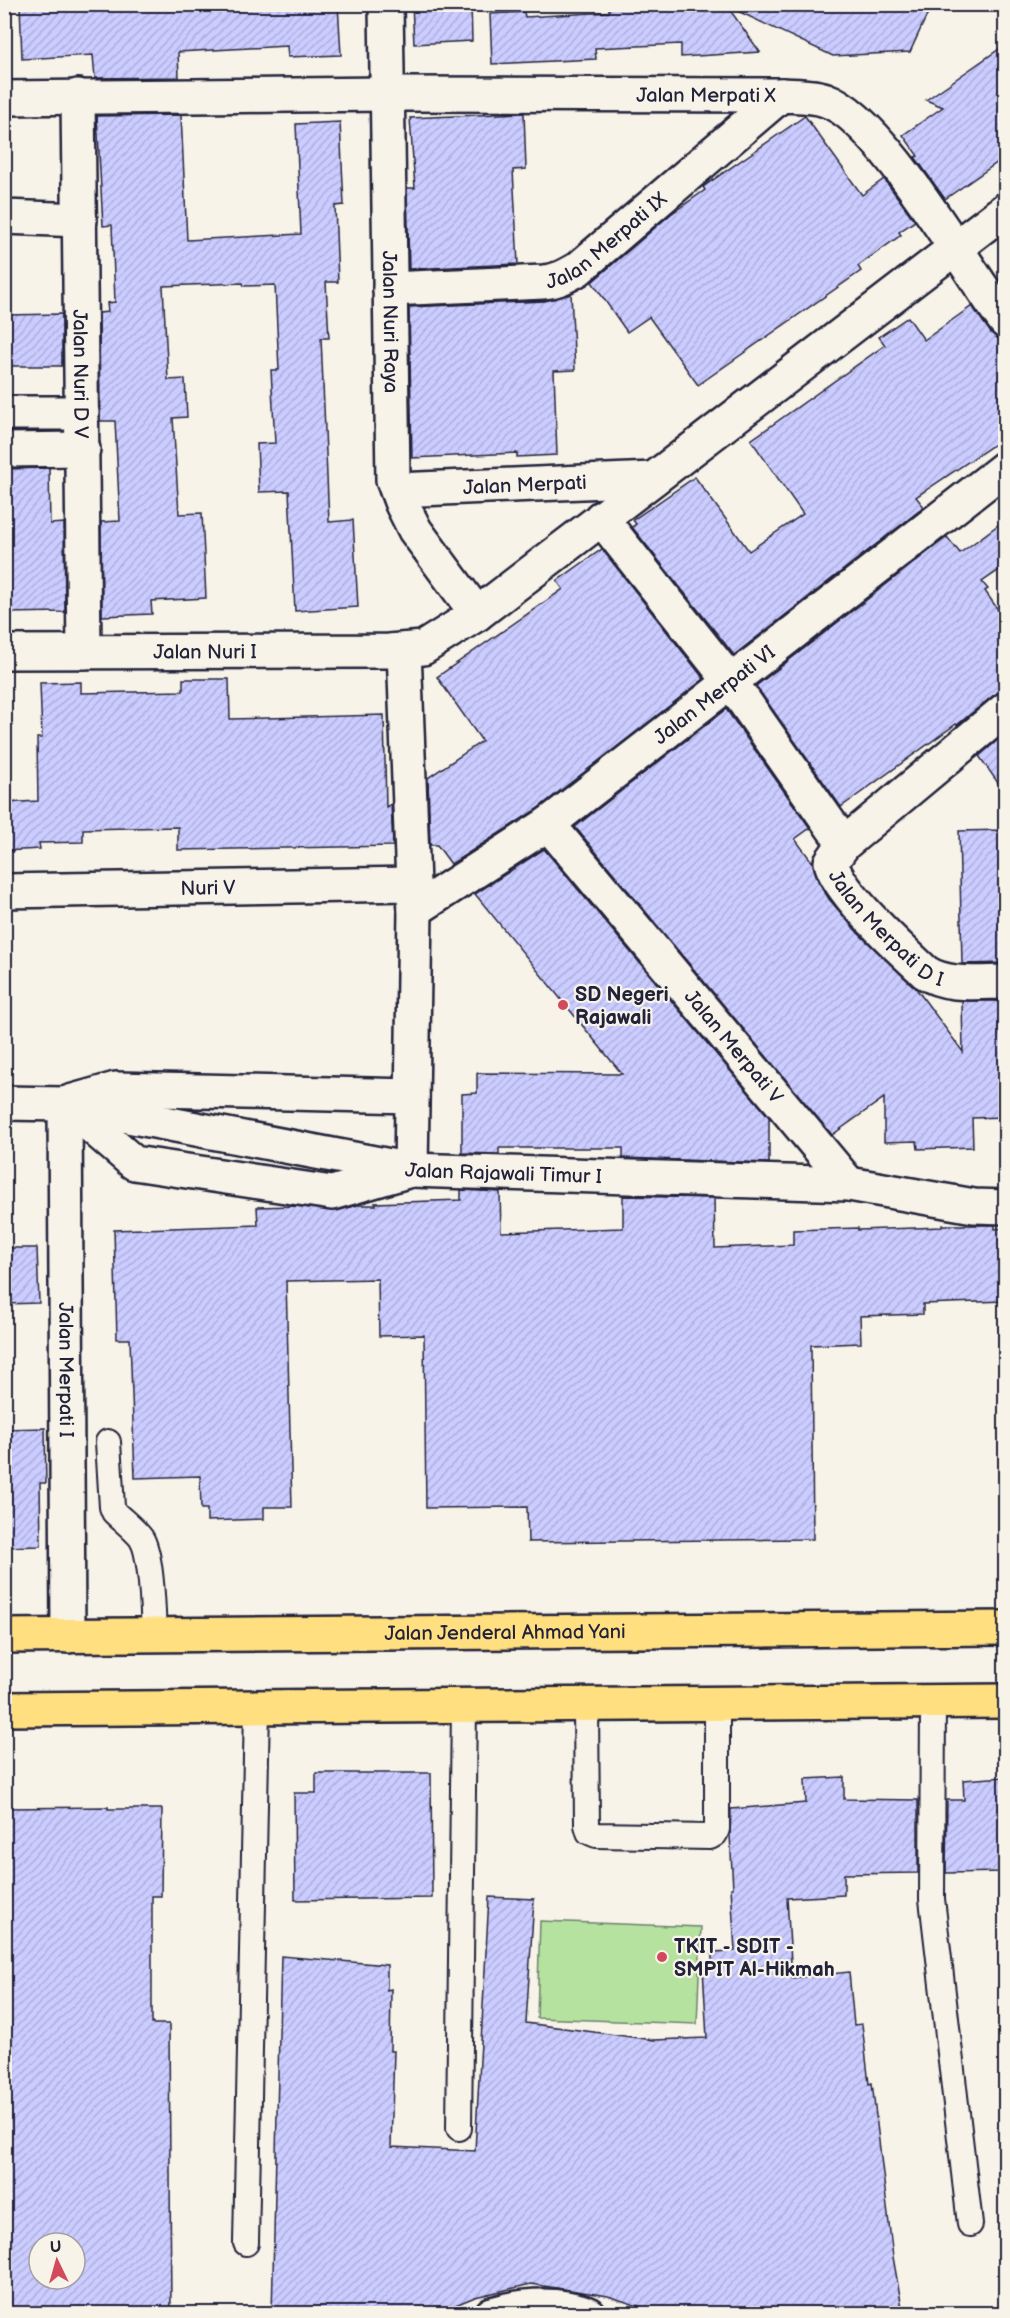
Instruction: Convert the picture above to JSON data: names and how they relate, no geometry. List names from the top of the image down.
{
  "streets": {
    "highway": ["Jalan Jenderal Ahmad Yani"],
    "street": [
      "Jalan Merpati X",
      "Jalan Merpati IX",
      "Jalan Nuri Raya",
      "Jalan Nuri D V",
      "Jalan Merpati",
      "Jalan Nuri I",
      "Jalan Merpati VI",
      "Nuri V",
      "Jalan Merpati D I",
      "Jalan Merpati V",
      "Jalan Rajawali Timur I",
      "Jalan Merpati I"
    ]
  },
  "crossings": [
    ["Jalan Merpati X", "Jalan Merpati IX"],
    ["Jalan Merpati X", "Jalan Nuri Raya"],
    ["Jalan Merpati X", "Jalan Nuri D V"],
    ["Jalan Merpati X", "Jalan Nuri I"],
    ["Jalan Merpati IX", "Jalan Nuri Raya"],
    ["Jalan Nuri Raya", "Jalan Merpati"],
    ["Jalan Nuri Raya", "Jalan Nuri I"],
    ["Jalan Nuri D V", "Jalan Nuri I"],
    ["Jalan Merpati", "Jalan Nuri I"],
    ["Jalan Merpati VI", "Nuri V"],
    ["Jalan Merpati VI", "Jalan Merpati V"],
    ["Jalan Merpati V", "Jalan Rajawali Timur I"],
    ["Jalan Rajawali Timur I", "Jalan Merpati I"],
    ["Jalan Merpati I", "Jalan Jenderal Ahmad Yani"]
  ],
  "places": ["SD Negeri Rajawali", "TKIT - SDIT - SMPIT Al-Hikmah"],
  "north": "top"
}
